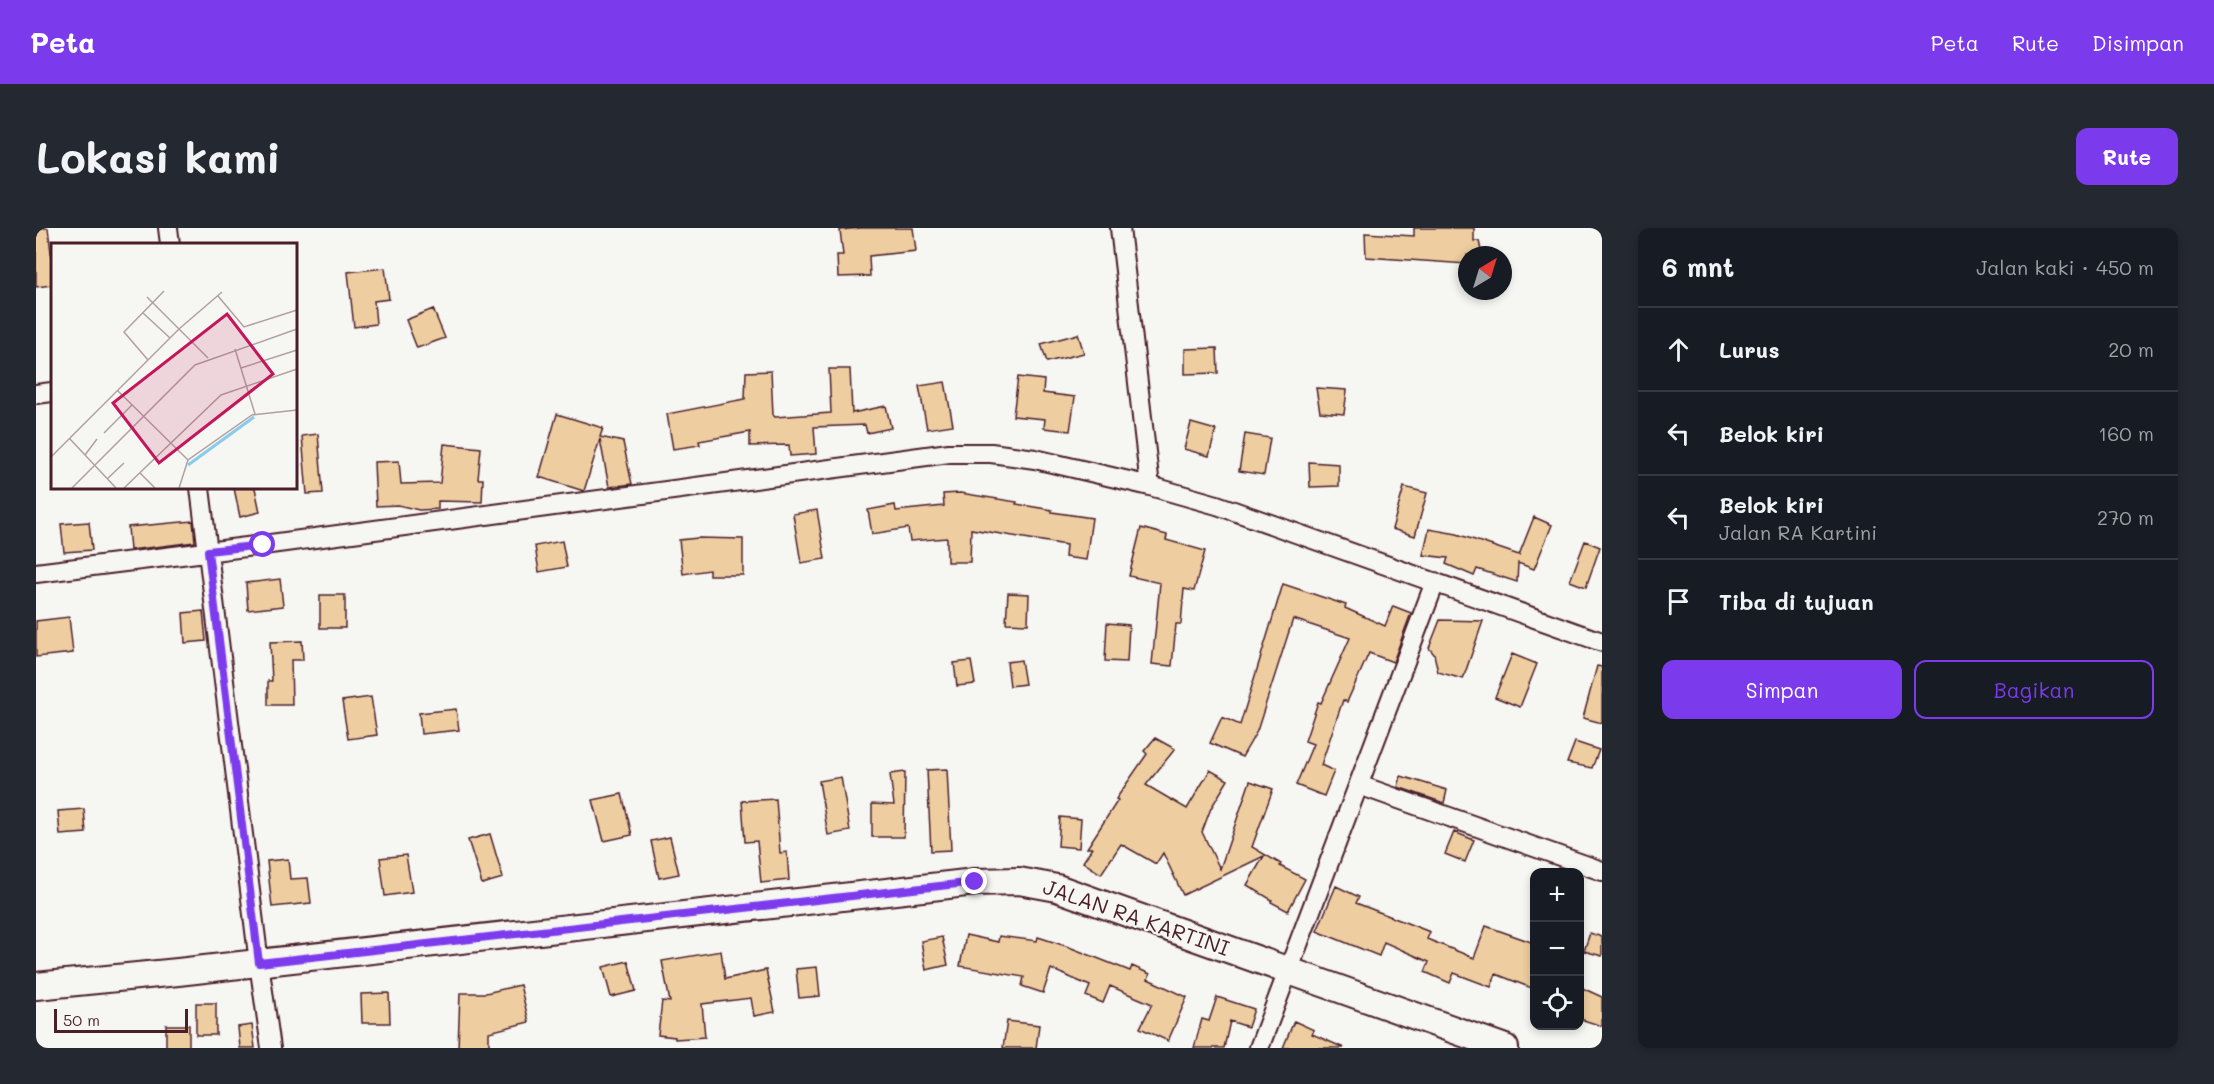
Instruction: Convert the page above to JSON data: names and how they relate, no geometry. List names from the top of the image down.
{
  "streets": {
    "main road": ["JALAN RA KARTINI"]
  },
  "scale_bar": "50 m",
  "north": "top right",
  "page": {
    "header": "Peta",
    "nav": ["Peta", "Rute", "Disimpan"],
    "buttons": [
      "Rute",
      ["Simpan", "Bagikan"]
    ],
    "title": "Lokasi kami",
    "heading": ["6 mnt", "Jalan kaki · 450 m"],
    "list": [
      ["Lurus", "20 m"],
      ["Belok kiri", "160 m"],
      ["Belok kiri", "Jalan RA Kartini", "270 m"],
      "Tiba di tujuan"
    ],
    "map_buttons": ["+", "−"],
    "scale": "50 m"
  }
}
